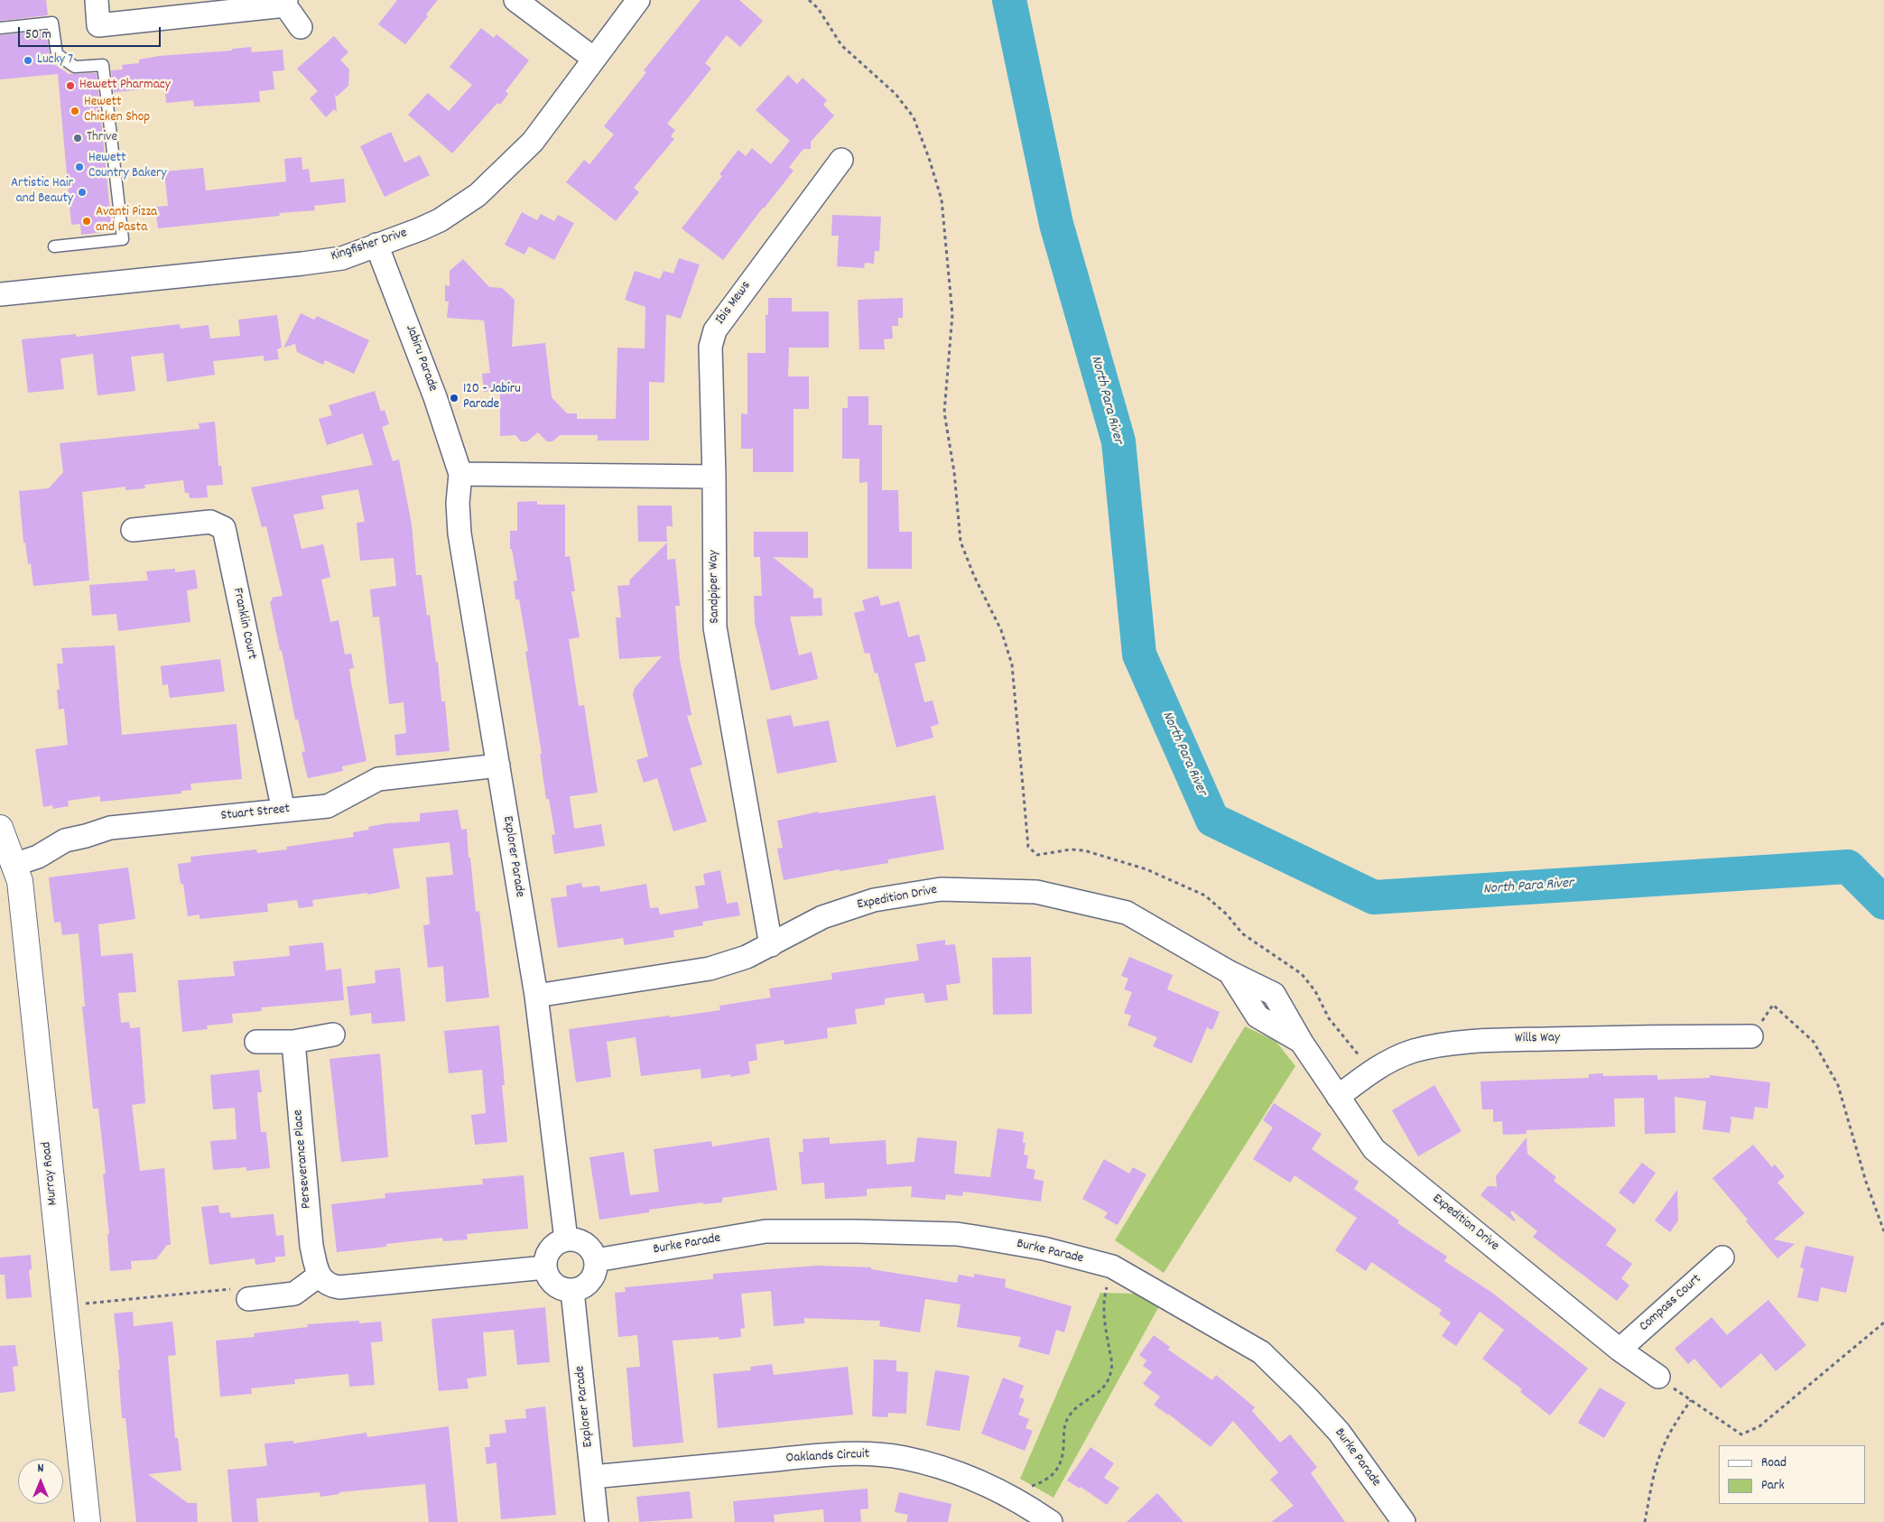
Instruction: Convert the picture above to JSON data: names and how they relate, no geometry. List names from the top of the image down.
{
  "streets": {
    "street": [
      "Kingfisher Drive",
      "Ibis Mews",
      "Jabiru Parade",
      "Sandpiper Way",
      "Franklin Court",
      "Stuart Street",
      "Explorer Parade",
      "Expedition Drive",
      "Wills Way",
      "Perseverance Place",
      "Murray Road",
      "Burke Parade",
      "Compass Court",
      "Oaklands Circuit"
    ]
  },
  "crossings": [
    ["Kingfisher Drive", "Jabiru Parade"],
    ["Ibis Mews", "Sandpiper Way"],
    ["Jabiru Parade", "Explorer Parade"],
    ["Sandpiper Way", "Expedition Drive"],
    ["Franklin Court", "Stuart Street"],
    ["Stuart Street", "Explorer Parade"],
    ["Stuart Street", "Murray Road"],
    ["Explorer Parade", "Expedition Drive"],
    ["Explorer Parade", "Burke Parade"],
    ["Explorer Parade", "Oaklands Circuit"],
    ["Expedition Drive", "Wills Way"],
    ["Expedition Drive", "Compass Court"]
  ],
  "water": ["North Para River"],
  "places": [
    "Lucky 7",
    "Hewett Pharmacy",
    "Hewett Chicken Shop",
    "Thrive",
    "Hewett Country Bakery",
    "Artistic Hair and Beauty",
    "Avanti Pizza and Pasta",
    "120 - Jabiru Parade"
  ],
  "legend": ["Road", "Park"],
  "scale_bar": "50 m",
  "north": "top"
}
